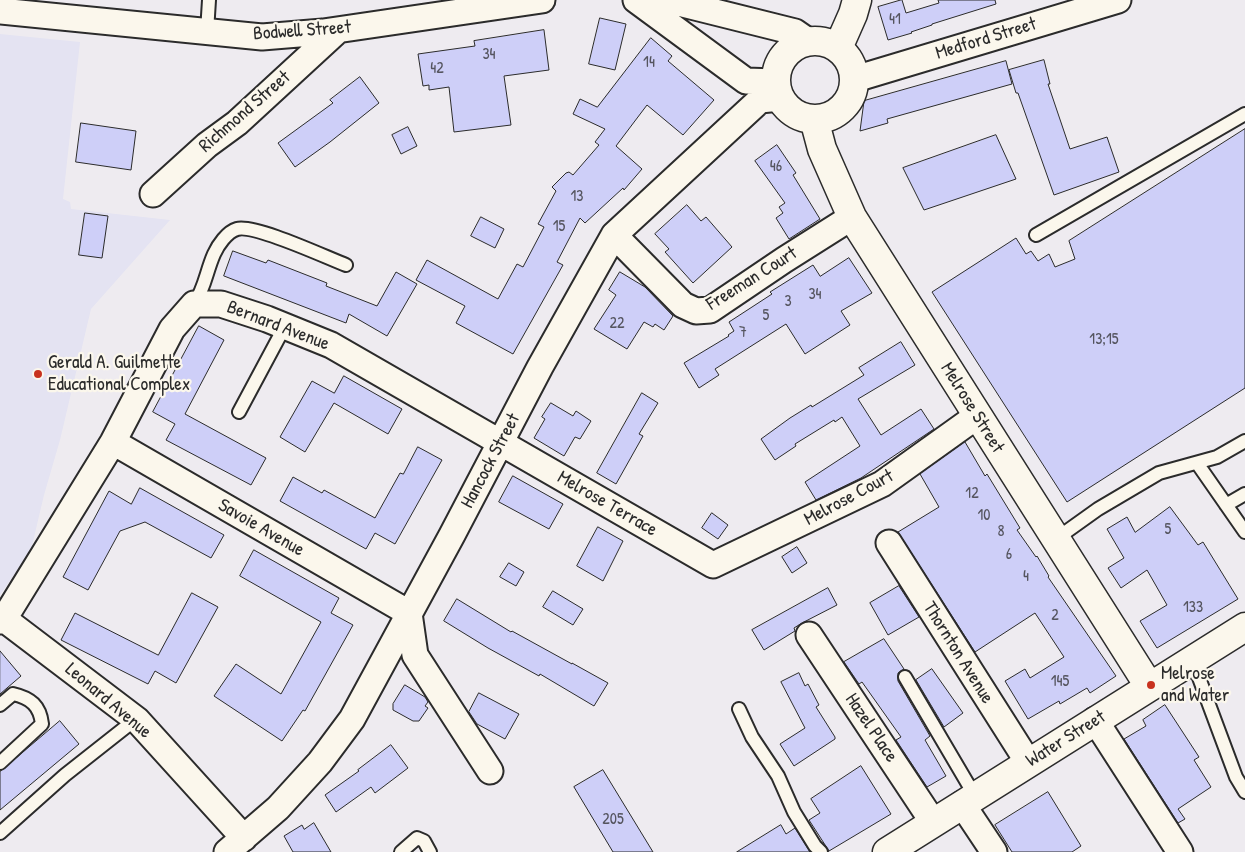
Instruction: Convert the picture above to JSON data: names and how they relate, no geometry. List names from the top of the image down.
{
  "streets": {
    "street": [
      "Bodwell Street",
      "Medford Street",
      "Richmond Street",
      "Freeman Court",
      "Bernard Avenue",
      "Melrose Street",
      "Hancock Street",
      "Melrose Court",
      "Melrose Terrace",
      "Savoie Avenue",
      "Thornton Avenue",
      "Leonard Avenue",
      "Hazel Place",
      "Water Street"
    ]
  },
  "crossings": [
    ["Bodwell Street", "Richmond Street"],
    ["Medford Street", "Melrose Street"],
    ["Medford Street", "Hancock Street"],
    ["Freeman Court", "Melrose Street"],
    ["Freeman Court", "Hancock Street"],
    ["Bernard Avenue", "Hancock Street"],
    ["Bernard Avenue", "Melrose Terrace"],
    ["Melrose Street", "Hancock Street"],
    ["Melrose Street", "Melrose Court"],
    ["Melrose Street", "Water Street"],
    ["Hancock Street", "Melrose Terrace"],
    ["Hancock Street", "Savoie Avenue"],
    ["Hancock Street", "Leonard Avenue"],
    ["Melrose Court", "Melrose Terrace"],
    ["Thornton Avenue", "Water Street"],
    ["Hazel Place", "Water Street"]
  ],
  "places": ["Gerald A. Guilmette Educational Complex", "Melrose and Water"],
  "house_numbers": [
    "41",
    "34",
    "14",
    "42",
    "46",
    "13",
    "15",
    "34",
    "3",
    "5",
    "22",
    "7",
    "13;15",
    "12",
    "10",
    "5",
    "8",
    "6",
    "4",
    "133",
    "2",
    "145",
    "205"
  ]
}
